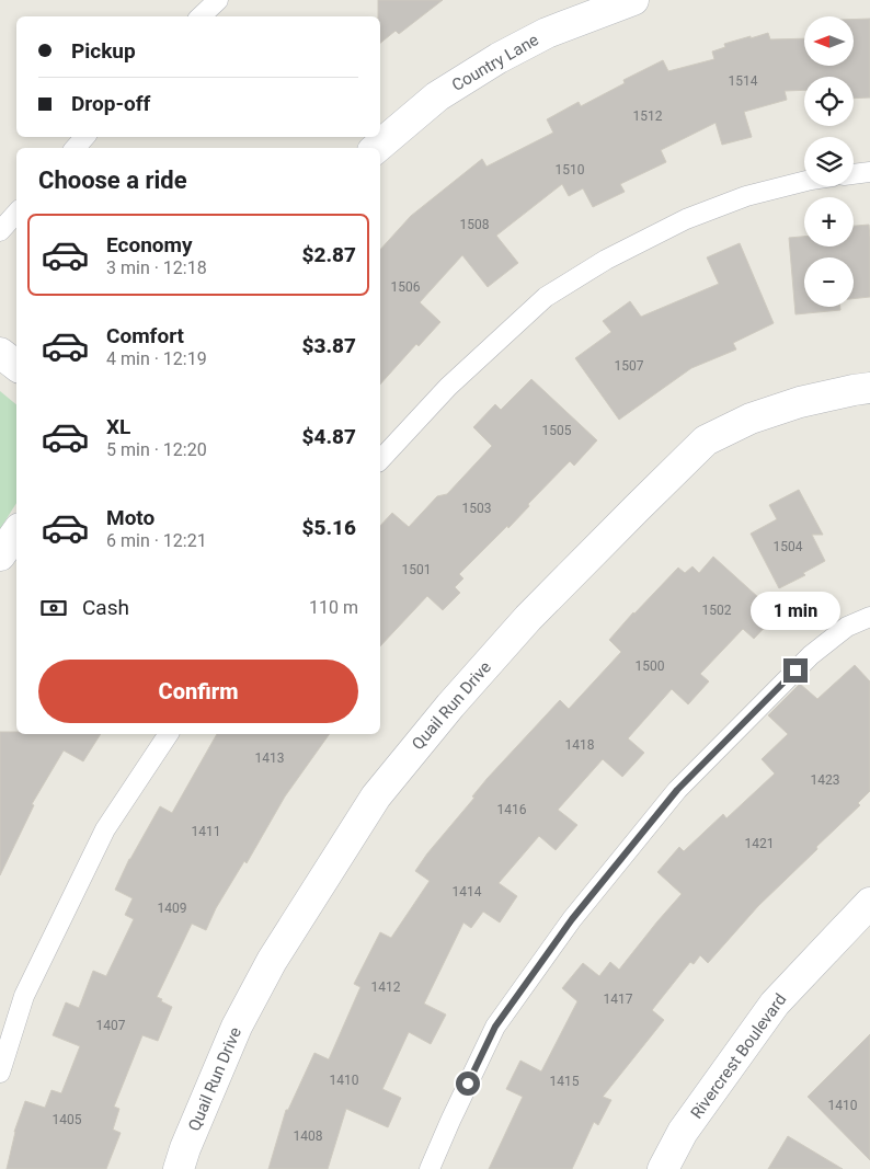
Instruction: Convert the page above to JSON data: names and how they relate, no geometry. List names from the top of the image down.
{
  "streets": {
    "street": ["Country Lane", "Quail Run Drive", "Rivercrest Boulevard"]
  },
  "house_numbers": [
    "1514",
    "1512",
    "1510",
    "1508",
    "1506",
    "1507",
    "1505",
    "1503",
    "1504",
    "1501",
    "1502",
    "1500",
    "1418",
    "1413",
    "1423",
    "1416",
    "1411",
    "1421",
    "1414",
    "1409",
    "1412",
    "1417",
    "1407",
    "1410",
    "1415",
    "1410",
    "1405",
    "1408"
  ],
  "north": "left",
  "page": {
    "map_buttons": ["+", "−"],
    "banner": ["Pickup", "Drop-off"],
    "heading": "Choose a ride",
    "list": [
      {
        "name": "Economy",
        "note": "3 min · 12:18",
        "value": "$2.87"
      },
      {
        "name": "Comfort",
        "note": "4 min · 12:19",
        "value": "$3.87"
      },
      {
        "name": "XL",
        "note": "5 min · 12:20",
        "value": "$4.87"
      },
      {
        "name": "Moto",
        "note": "6 min · 12:21",
        "value": "$5.16"
      }
    ],
    "pay": ["Cash", "110 m"],
    "bubble": "1 min",
    "buttons": "Confirm"
  }
}
